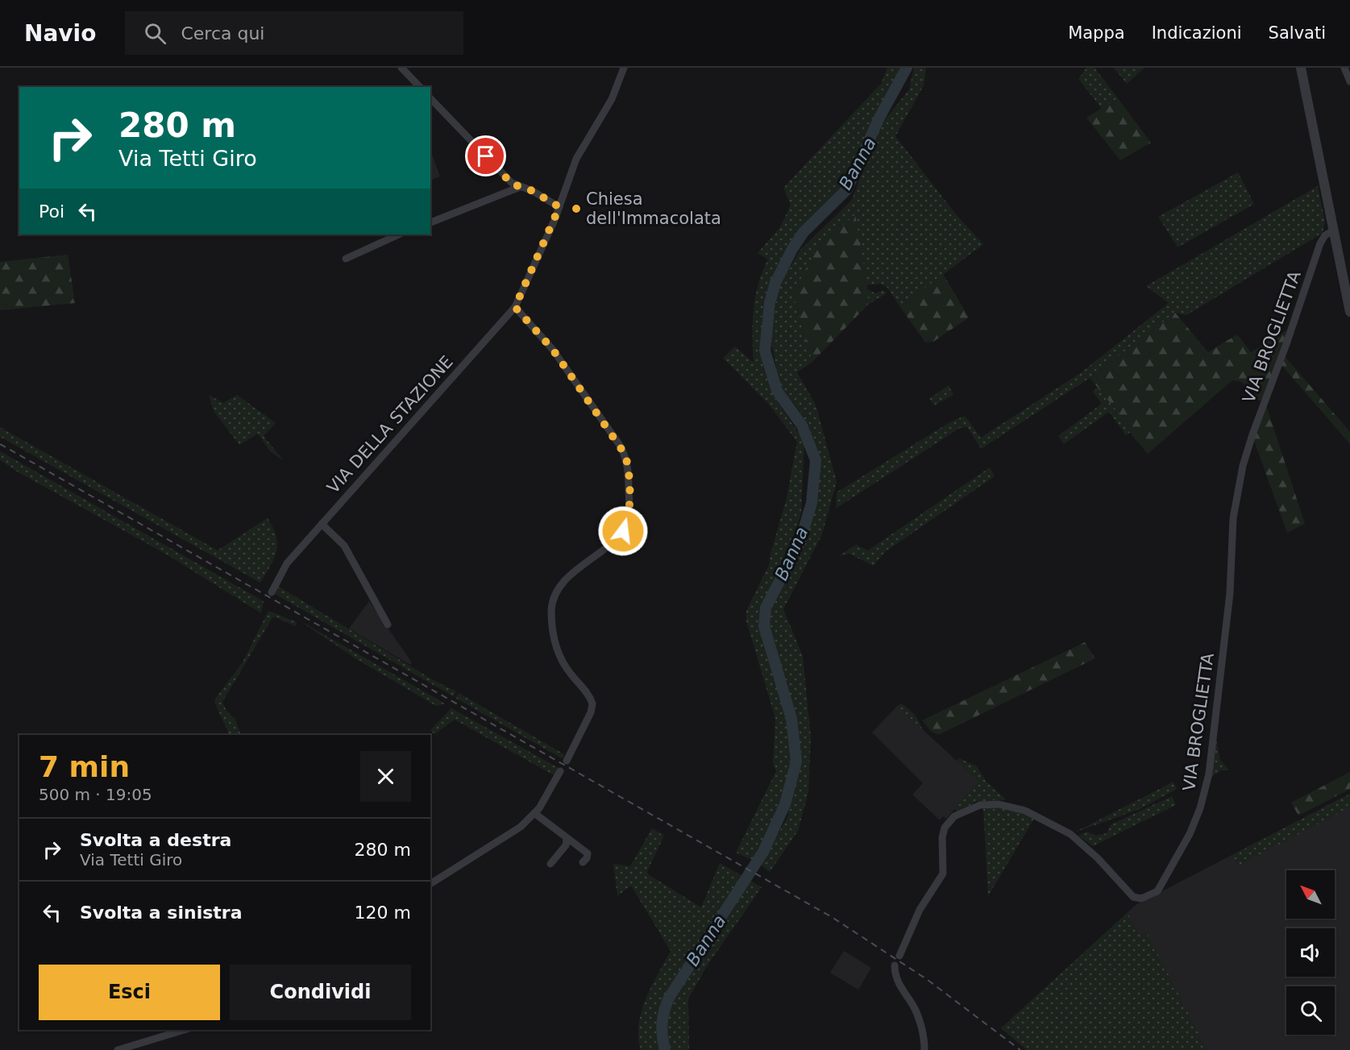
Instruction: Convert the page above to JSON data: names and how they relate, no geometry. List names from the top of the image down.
{
  "streets": {
    "street": ["VIA BROGLIETTA", "VIA DELLA STAZIONE"]
  },
  "water": ["Banna"],
  "places": ["Chiesa dell'Immacolata"],
  "north": "top left",
  "page": {
    "header": "Navio",
    "search": "Cerca qui",
    "nav": ["Mappa", "Indicazioni", "Salvati"],
    "turn": ["280 m", "Via Tetti Giro"],
    "then": "Poi",
    "heading": ["7 min", "500 m · 19:05"],
    "list": [
      {
        "name": "Svolta a destra",
        "note": "Via Tetti Giro",
        "value": "280 m"
      },
      {
        "name": "Svolta a sinistra",
        "value": "120 m"
      }
    ],
    "buttons": ["Esci", "Condividi"]
  }
}
